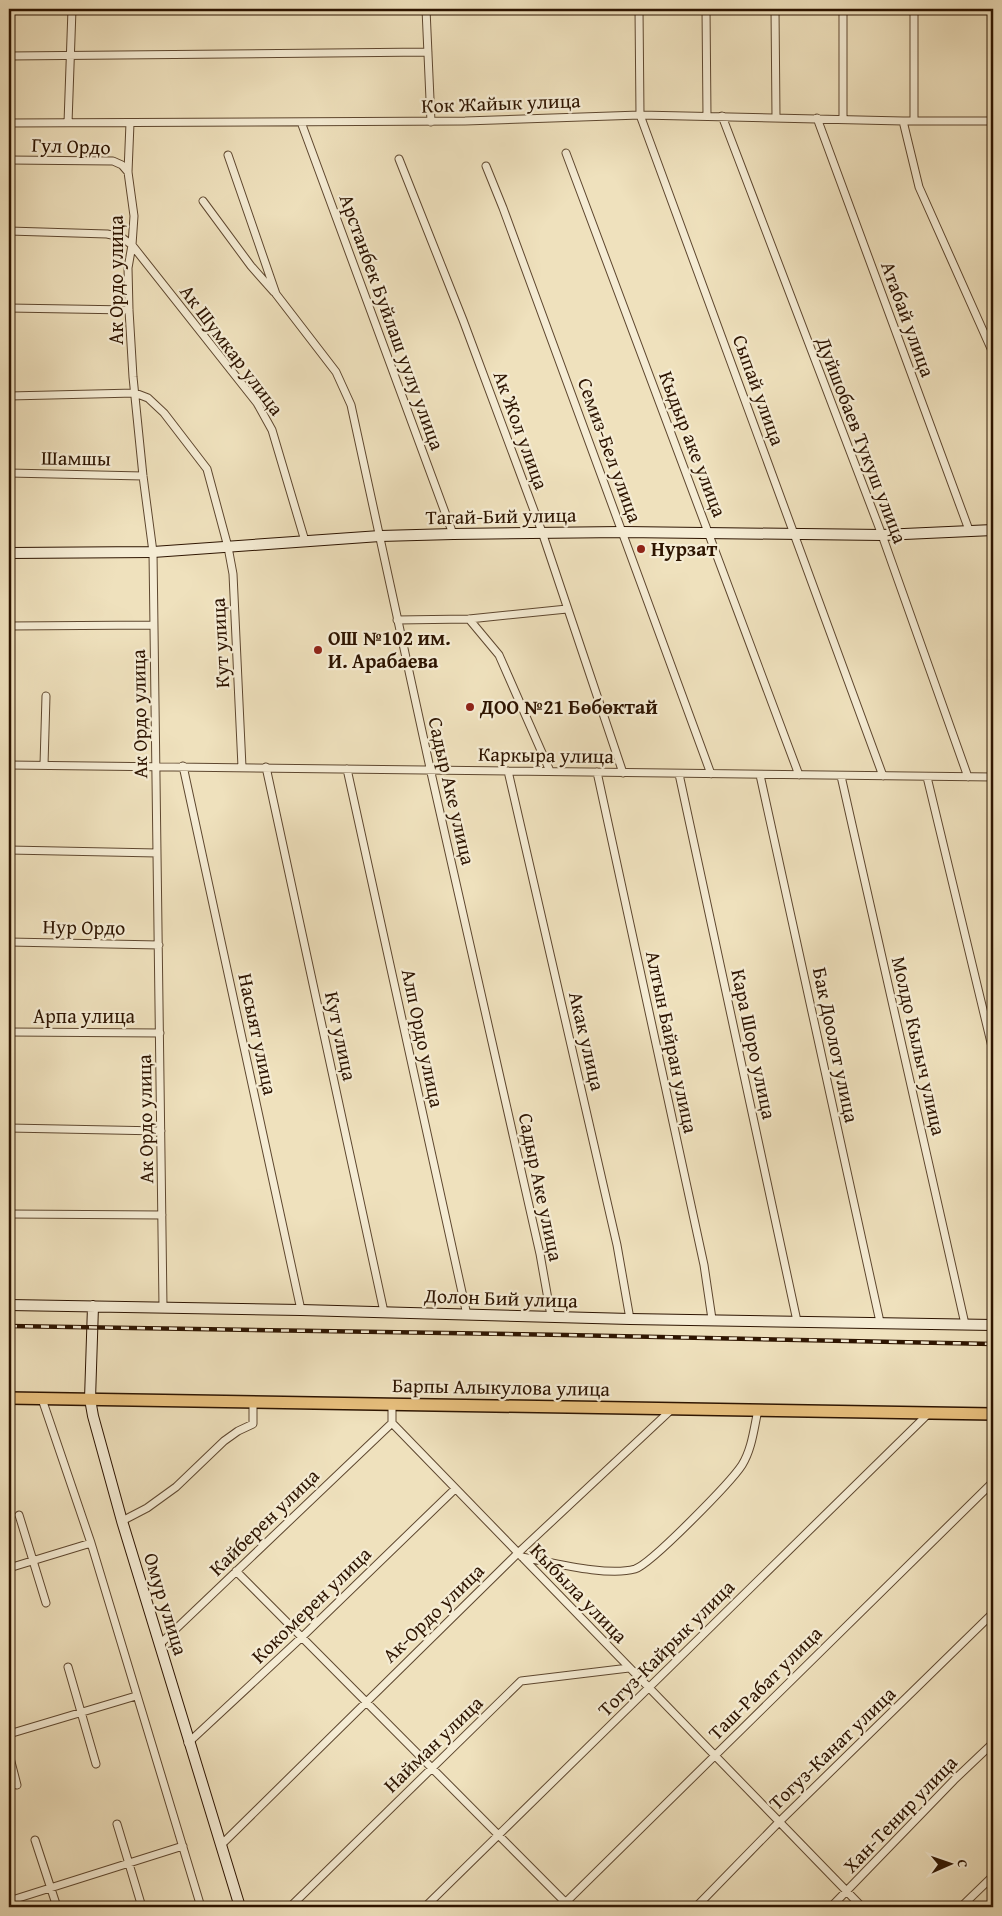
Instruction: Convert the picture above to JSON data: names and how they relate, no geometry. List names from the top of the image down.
{
  "streets": {
    "main road": ["Барпы Алыкулова улица"],
    "street": [
      "Кок Жайык улица",
      "Гул Ордо",
      "Ак Ордо улица",
      "Атабай улица",
      "Арстанбек Буйлаш уулу улица",
      "Ак Шумкар улица",
      "Сыпай улица",
      "Ак Жол улица",
      "Дуйшобаев Тукуш улица",
      "Кыдыр аке улица",
      "Семиз-Бел улица",
      "Шамшы",
      "Тагай-Бий улица",
      "Кут улица",
      "Каркыра улица",
      "Садыр Аке улица",
      "Нур Ордо",
      "Арпа улица",
      "Насыят улица",
      "Алп Ордо улица",
      "Акак улица",
      "Алтын Байран улица",
      "Кара Шоро улица",
      "Бак Доолот улица",
      "Молдо Кылыч улица",
      "Долон Бий улица",
      "Кайберен улица",
      "Кыбыла улица",
      "Омур улица",
      "Кокомерен улица",
      "Ак-Ордо улица",
      "Тогуз-Кайрык улица",
      "Таш-Рабат улица",
      "Найман улица",
      "Тогуз-Канат улица",
      "Хан-Тенир улица"
    ]
  },
  "crossings": [
    ["Кок Жайык улица", "Ак Ордо улица"],
    ["Кок Жайык улица", "Атабай улица"],
    ["Кок Жайык улица", "Арстанбек Буйлаш уулу улица"],
    ["Кок Жайык улица", "Сыпай улица"],
    ["Кок Жайык улица", "Дуйшобаев Тукуш улица"],
    ["Гул Ордо", "Ак Ордо улица"],
    ["Ак Ордо улица", "Ак Шумкар улица"],
    ["Ак Ордо улица", "Шамшы"],
    ["Ак Ордо улица", "Тагай-Бий улица"],
    ["Ак Ордо улица", "Кут улица"],
    ["Ак Ордо улица", "Каркыра улица"],
    ["Ак Ордо улица", "Нур Ордо"],
    ["Ак Ордо улица", "Арпа улица"],
    ["Ак Ордо улица", "Долон Бий улица"],
    ["Атабай улица", "Тагай-Бий улица"],
    ["Арстанбек Буйлаш уулу улица", "Тагай-Бий улица"],
    ["Ак Шумкар улица", "Тагай-Бий улица"],
    ["Сыпай улица", "Тагай-Бий улица"],
    ["Сыпай улица", "Каркыра улица"],
    ["Ак Жол улица", "Тагай-Бий улица"],
    ["Ак Жол улица", "Каркыра улица"],
    ["Дуйшобаев Тукуш улица", "Тагай-Бий улица"],
    ["Дуйшобаев Тукуш улица", "Каркыра улица"],
    ["Кыдыр аке улица", "Тагай-Бий улица"],
    ["Кыдыр аке улица", "Каркыра улица"],
    ["Семиз-Бел улица", "Тагай-Бий улица"],
    ["Семиз-Бел улица", "Каркыра улица"],
    ["Тагай-Бий улица", "Кут улица"],
    ["Тагай-Бий улица", "Садыр Аке улица"],
    ["Кут улица", "Каркыра улица"],
    ["Кут улица", "Долон Бий улица"],
    ["Каркыра улица", "Садыр Аке улица"],
    ["Каркыра улица", "Насыят улица"],
    ["Каркыра улица", "Алп Ордо улица"],
    ["Каркыра улица", "Акак улица"],
    ["Каркыра улица", "Алтын Байран улица"],
    ["Каркыра улица", "Кара Шоро улица"],
    ["Каркыра улица", "Бак Доолот улица"],
    ["Каркыра улица", "Молдо Кылыч улица"],
    ["Садыр Аке улица", "Долон Бий улица"],
    ["Насыят улица", "Долон Бий улица"],
    ["Алп Ордо улица", "Долон Бий улица"],
    ["Акак улица", "Долон Бий улица"],
    ["Алтын Байран улица", "Долон Бий улица"],
    ["Кара Шоро улица", "Долон Бий улица"],
    ["Бак Доолот улица", "Долон Бий улица"],
    ["Молдо Кылыч улица", "Долон Бий улица"],
    ["Долон Бий улица", "Омур улица"],
    ["Барпы Алыкулова улица", "Омур улица"],
    ["Барпы Алыкулова улица", "Ак-Ордо улица"],
    ["Барпы Алыкулова улица", "Тогуз-Кайрык улица"],
    ["Кайберен улица", "Кыбыла улица"],
    ["Кайберен улица", "Омур улица"],
    ["Кыбыла улица", "Кокомерен улица"],
    ["Кыбыла улица", "Ак-Ордо улица"],
    ["Кыбыла улица", "Тогуз-Кайрык улица"],
    ["Кыбыла улица", "Таш-Рабат улица"],
    ["Кыбыла улица", "Найман улица"],
    ["Кыбыла улица", "Тогуз-Канат улица"],
    ["Кыбыла улица", "Хан-Тенир улица"],
    ["Омур улица", "Кокомерен улица"],
    ["Омур улица", "Ак-Ордо улица"]
  ],
  "places": ["Нурзат", "ОШ №102 им. И. Арабаева", "ДОО №21 Бөбөктай"],
  "north": "right"
}
